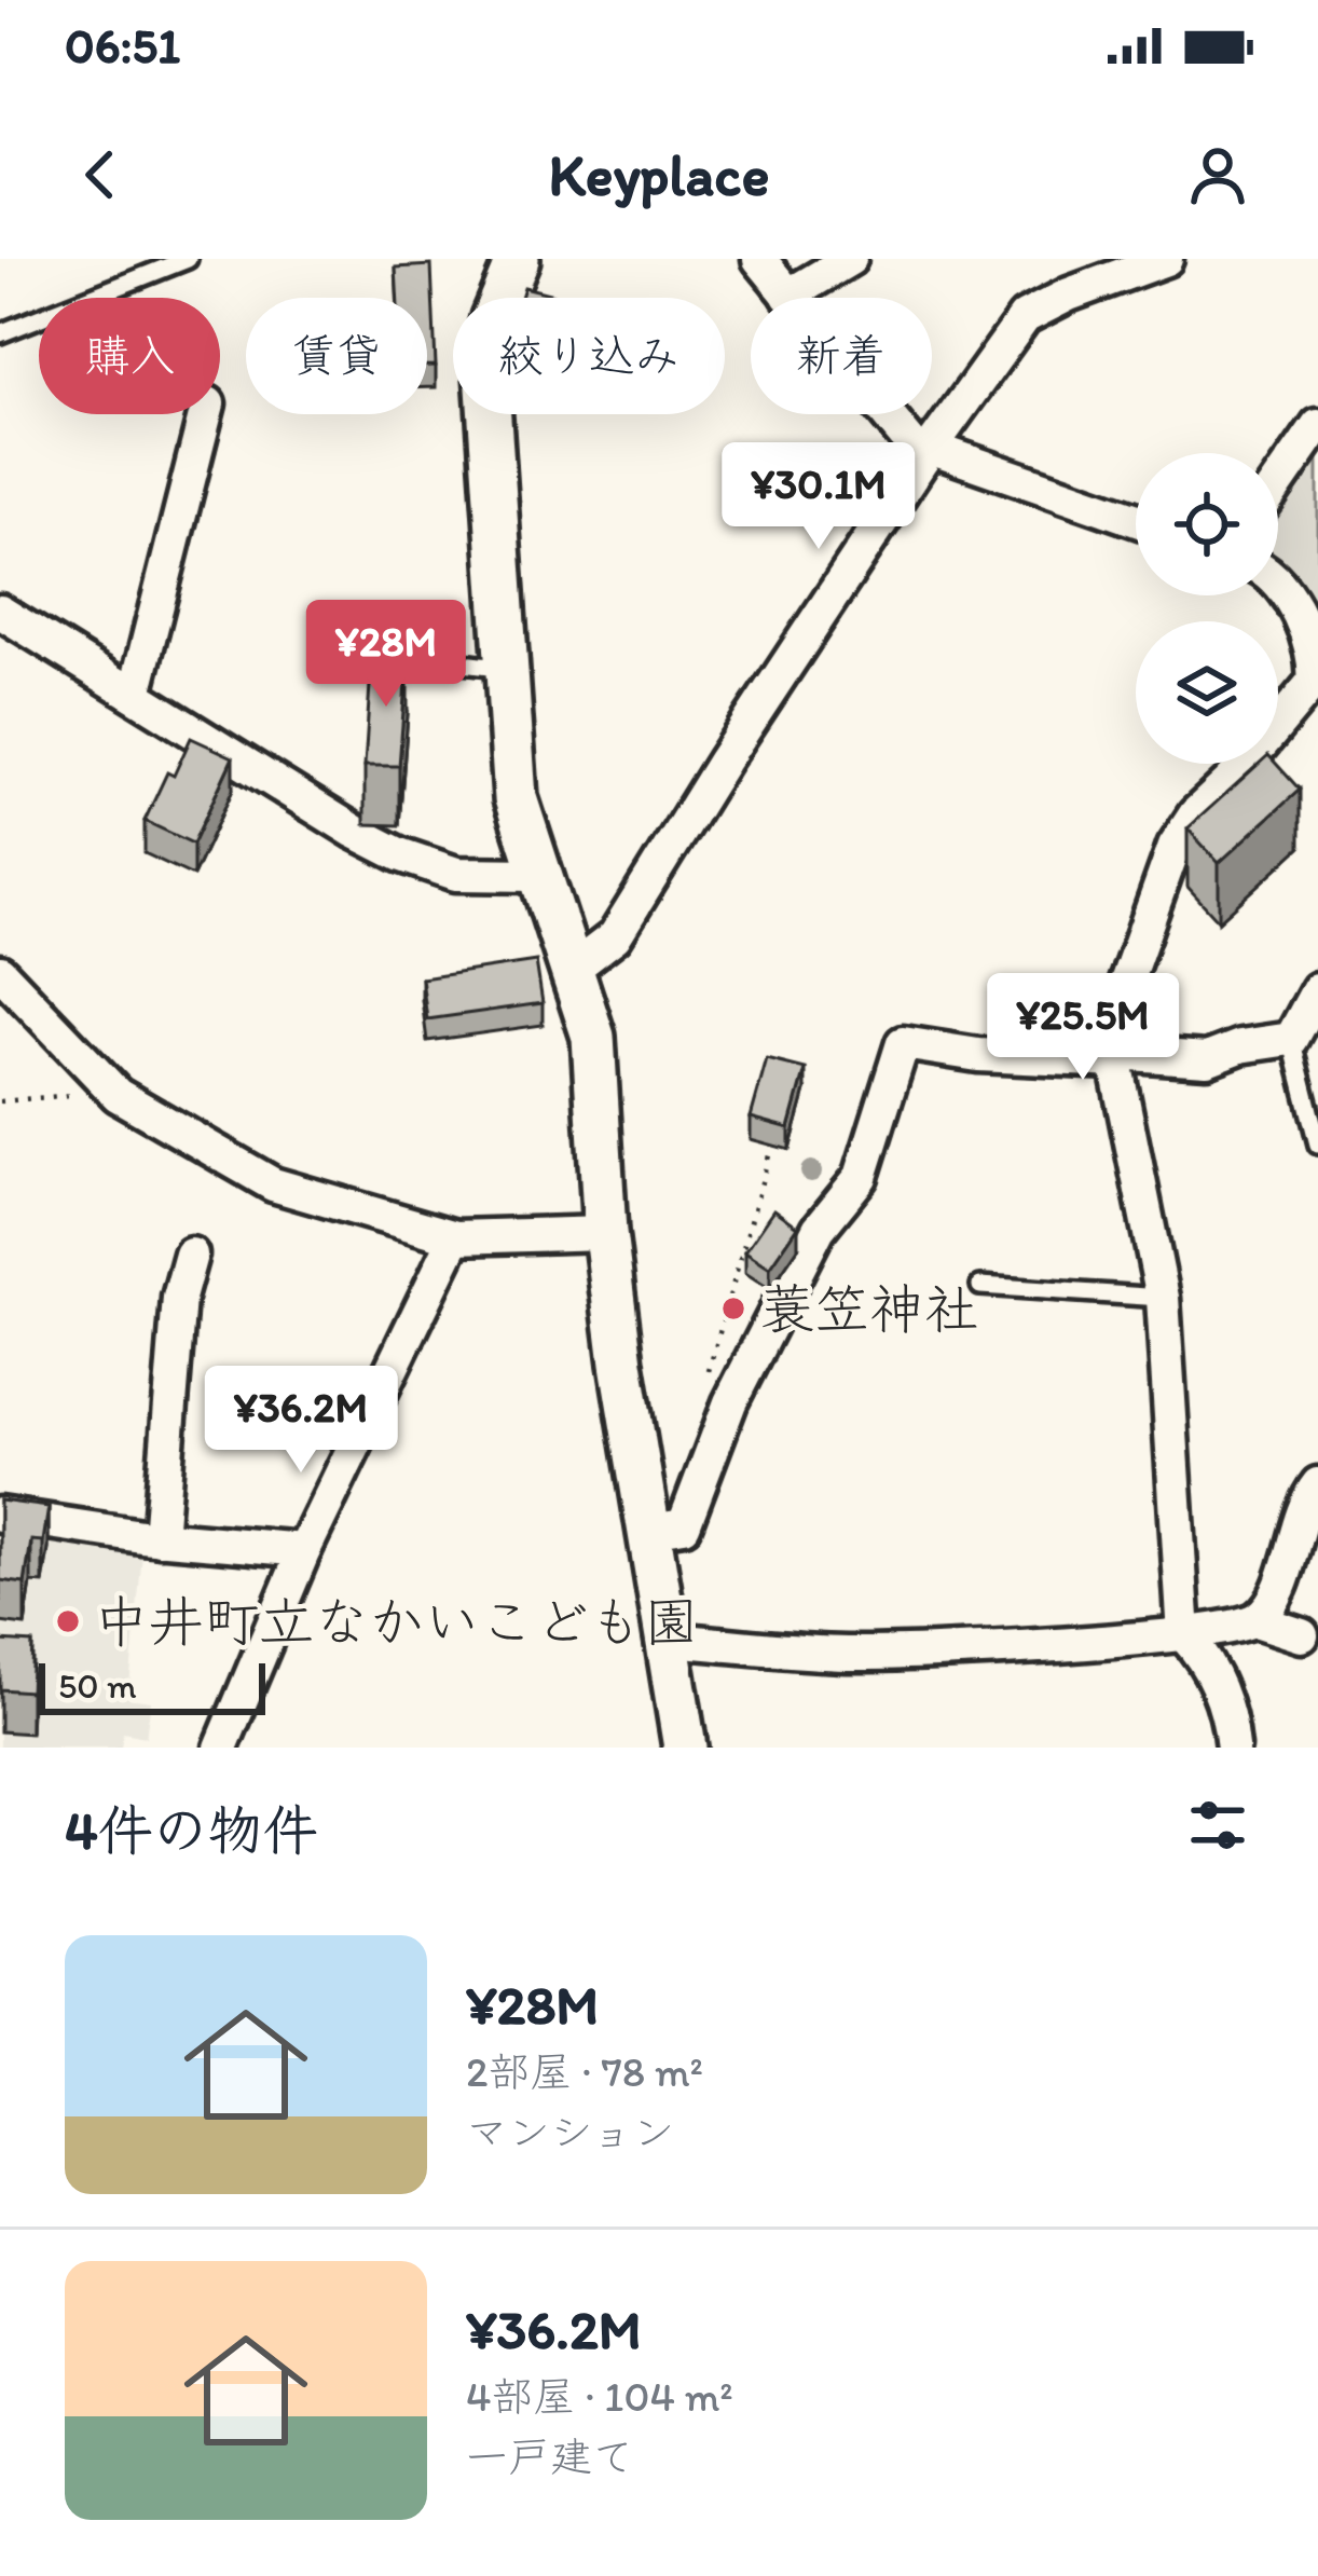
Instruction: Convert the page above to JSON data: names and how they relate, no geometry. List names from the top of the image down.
{
  "places": ["蓑笠神社", "中井町立なかいこども園"],
  "scale_bar": "50 m",
  "page": {
    "status": "06:51",
    "header": "Keyplace",
    "chip": [
      "購入",
      "賃貸",
      "絞り込み",
      "新着"
    ],
    "price": [
      "¥30.1M",
      "¥28M",
      "¥25.5M",
      "¥36.2M"
    ],
    "scale": "50 m",
    "heading": "4件の物件",
    "list": [
      {
        "name": "¥28M",
        "note": "2部屋 · 78 m² · マンション"
      },
      {
        "name": "¥36.2M",
        "note": "4部屋 · 104 m² · 一戸建て"
      }
    ]
  }
}
